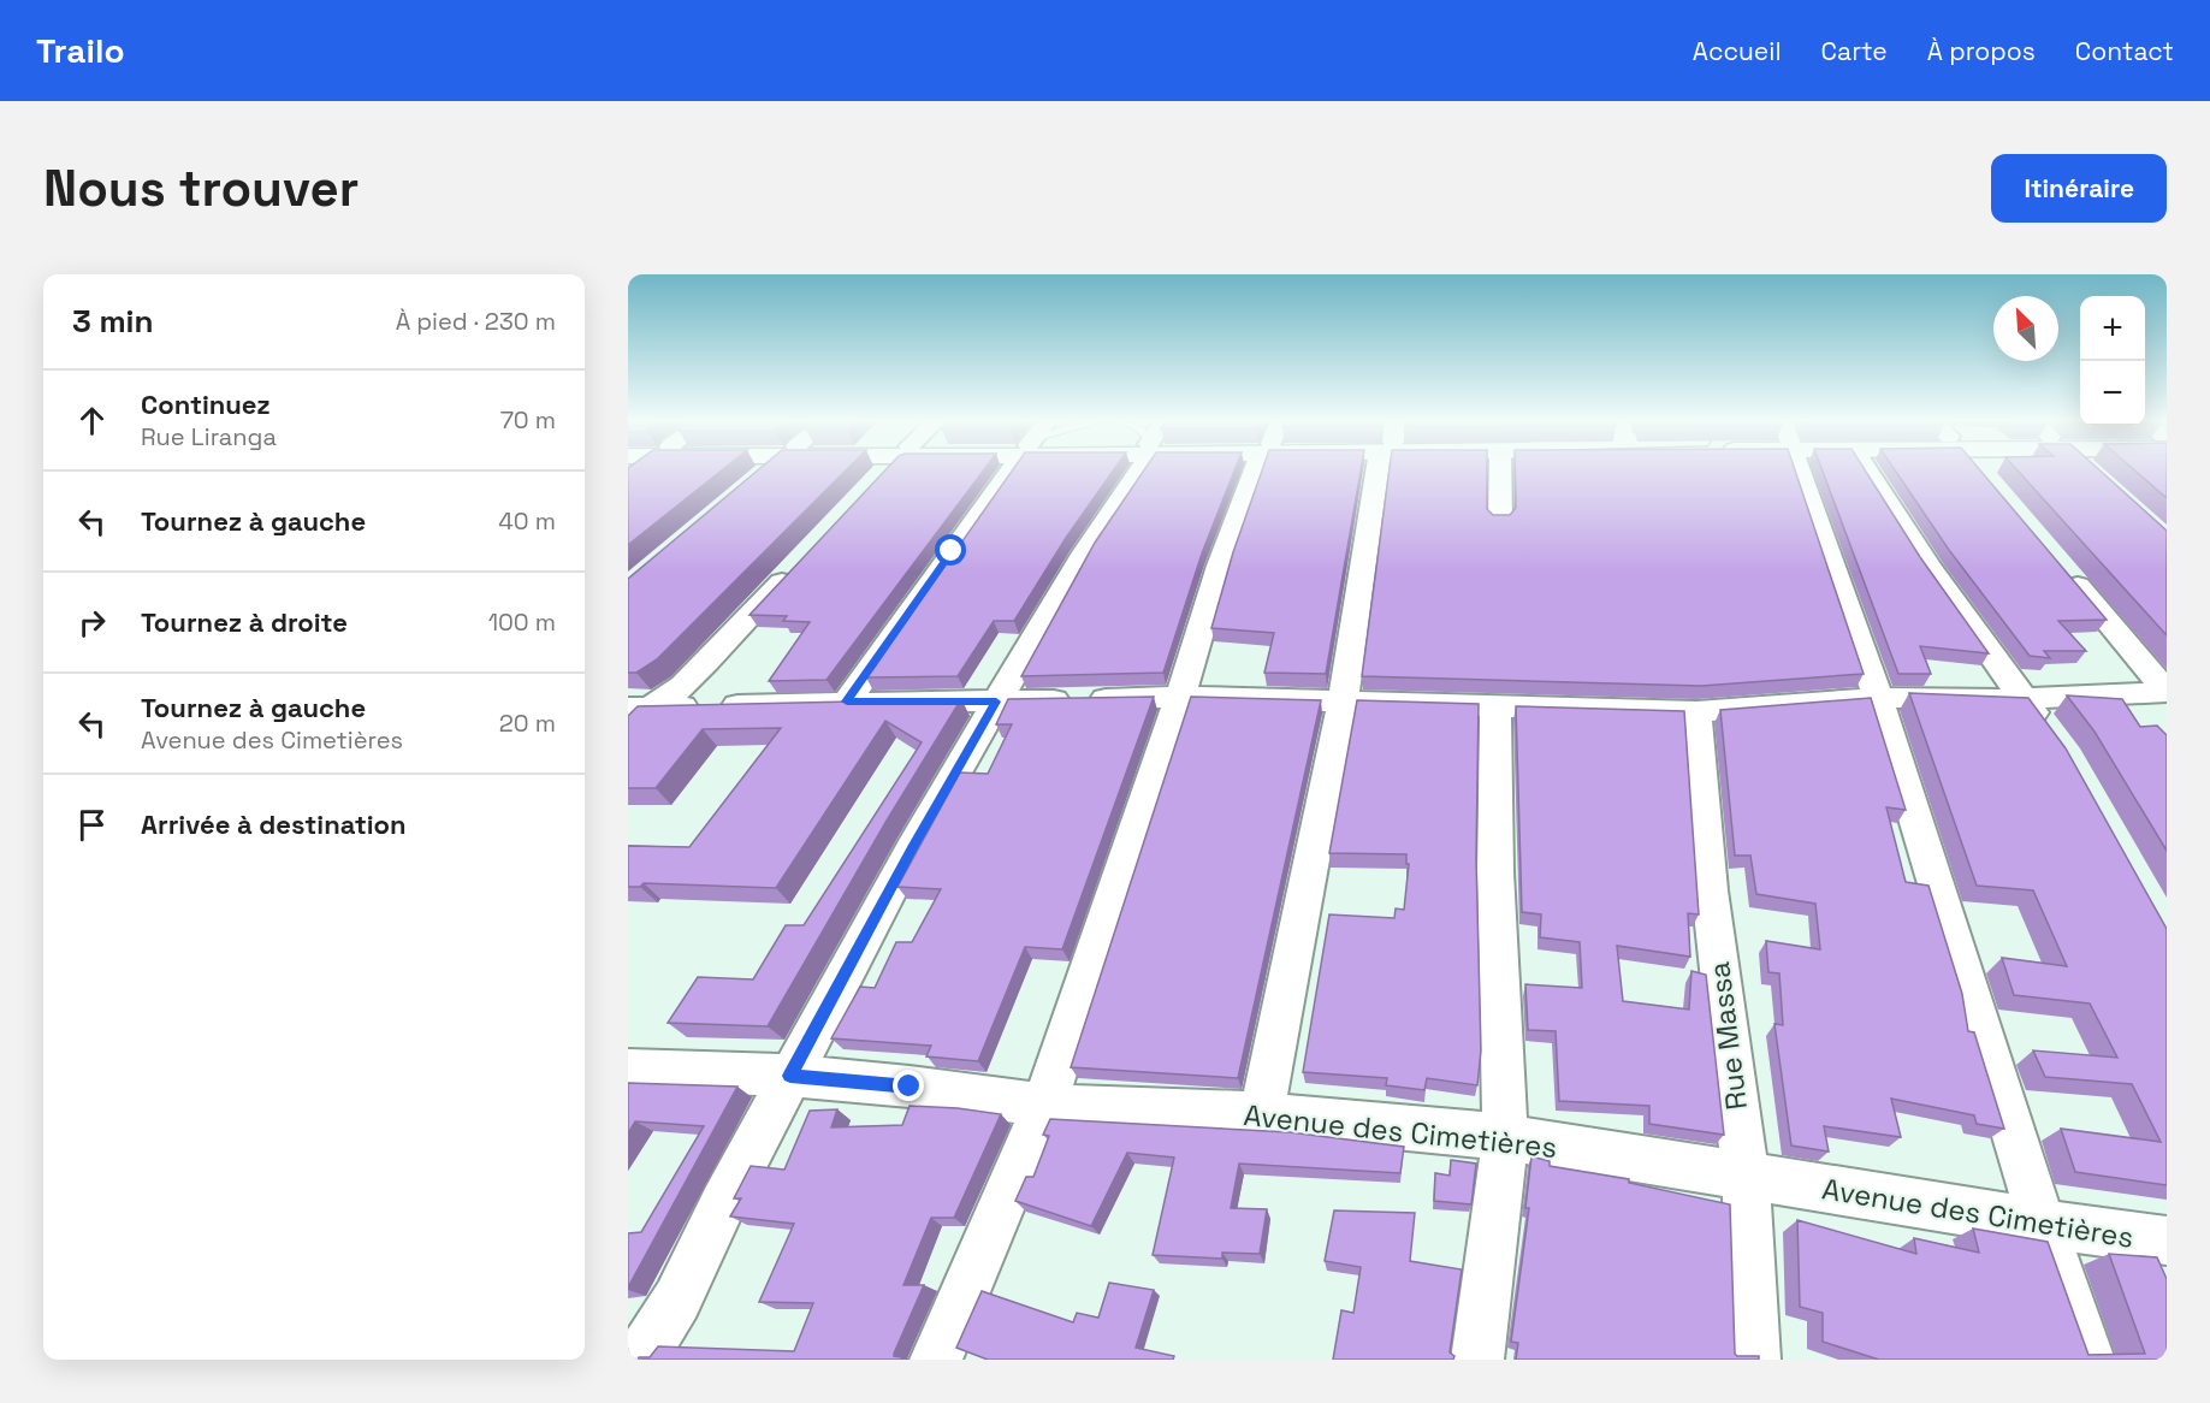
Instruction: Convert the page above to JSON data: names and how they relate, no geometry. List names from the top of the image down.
{
  "streets": {
    "street": ["Rue Massa", "Avenue des Cimetières"]
  },
  "crossings": [
    ["Rue Massa", "Avenue des Cimetières"]
  ],
  "north": "top left",
  "page": {
    "header": "Trailo",
    "nav": [
      "Accueil",
      "Carte",
      "À propos",
      "Contact"
    ],
    "buttons": "Itinéraire",
    "title": "Nous trouver",
    "heading": ["3 min", "À pied · 230 m"],
    "map_buttons": ["+", "−"],
    "list": [
      ["Continuez", "Rue Liranga", "70 m"],
      ["Tournez à gauche", "40 m"],
      ["Tournez à droite", "100 m"],
      ["Tournez à gauche", "Avenue des Cimetières", "20 m"],
      "Arrivée à destination"
    ]
  }
}
